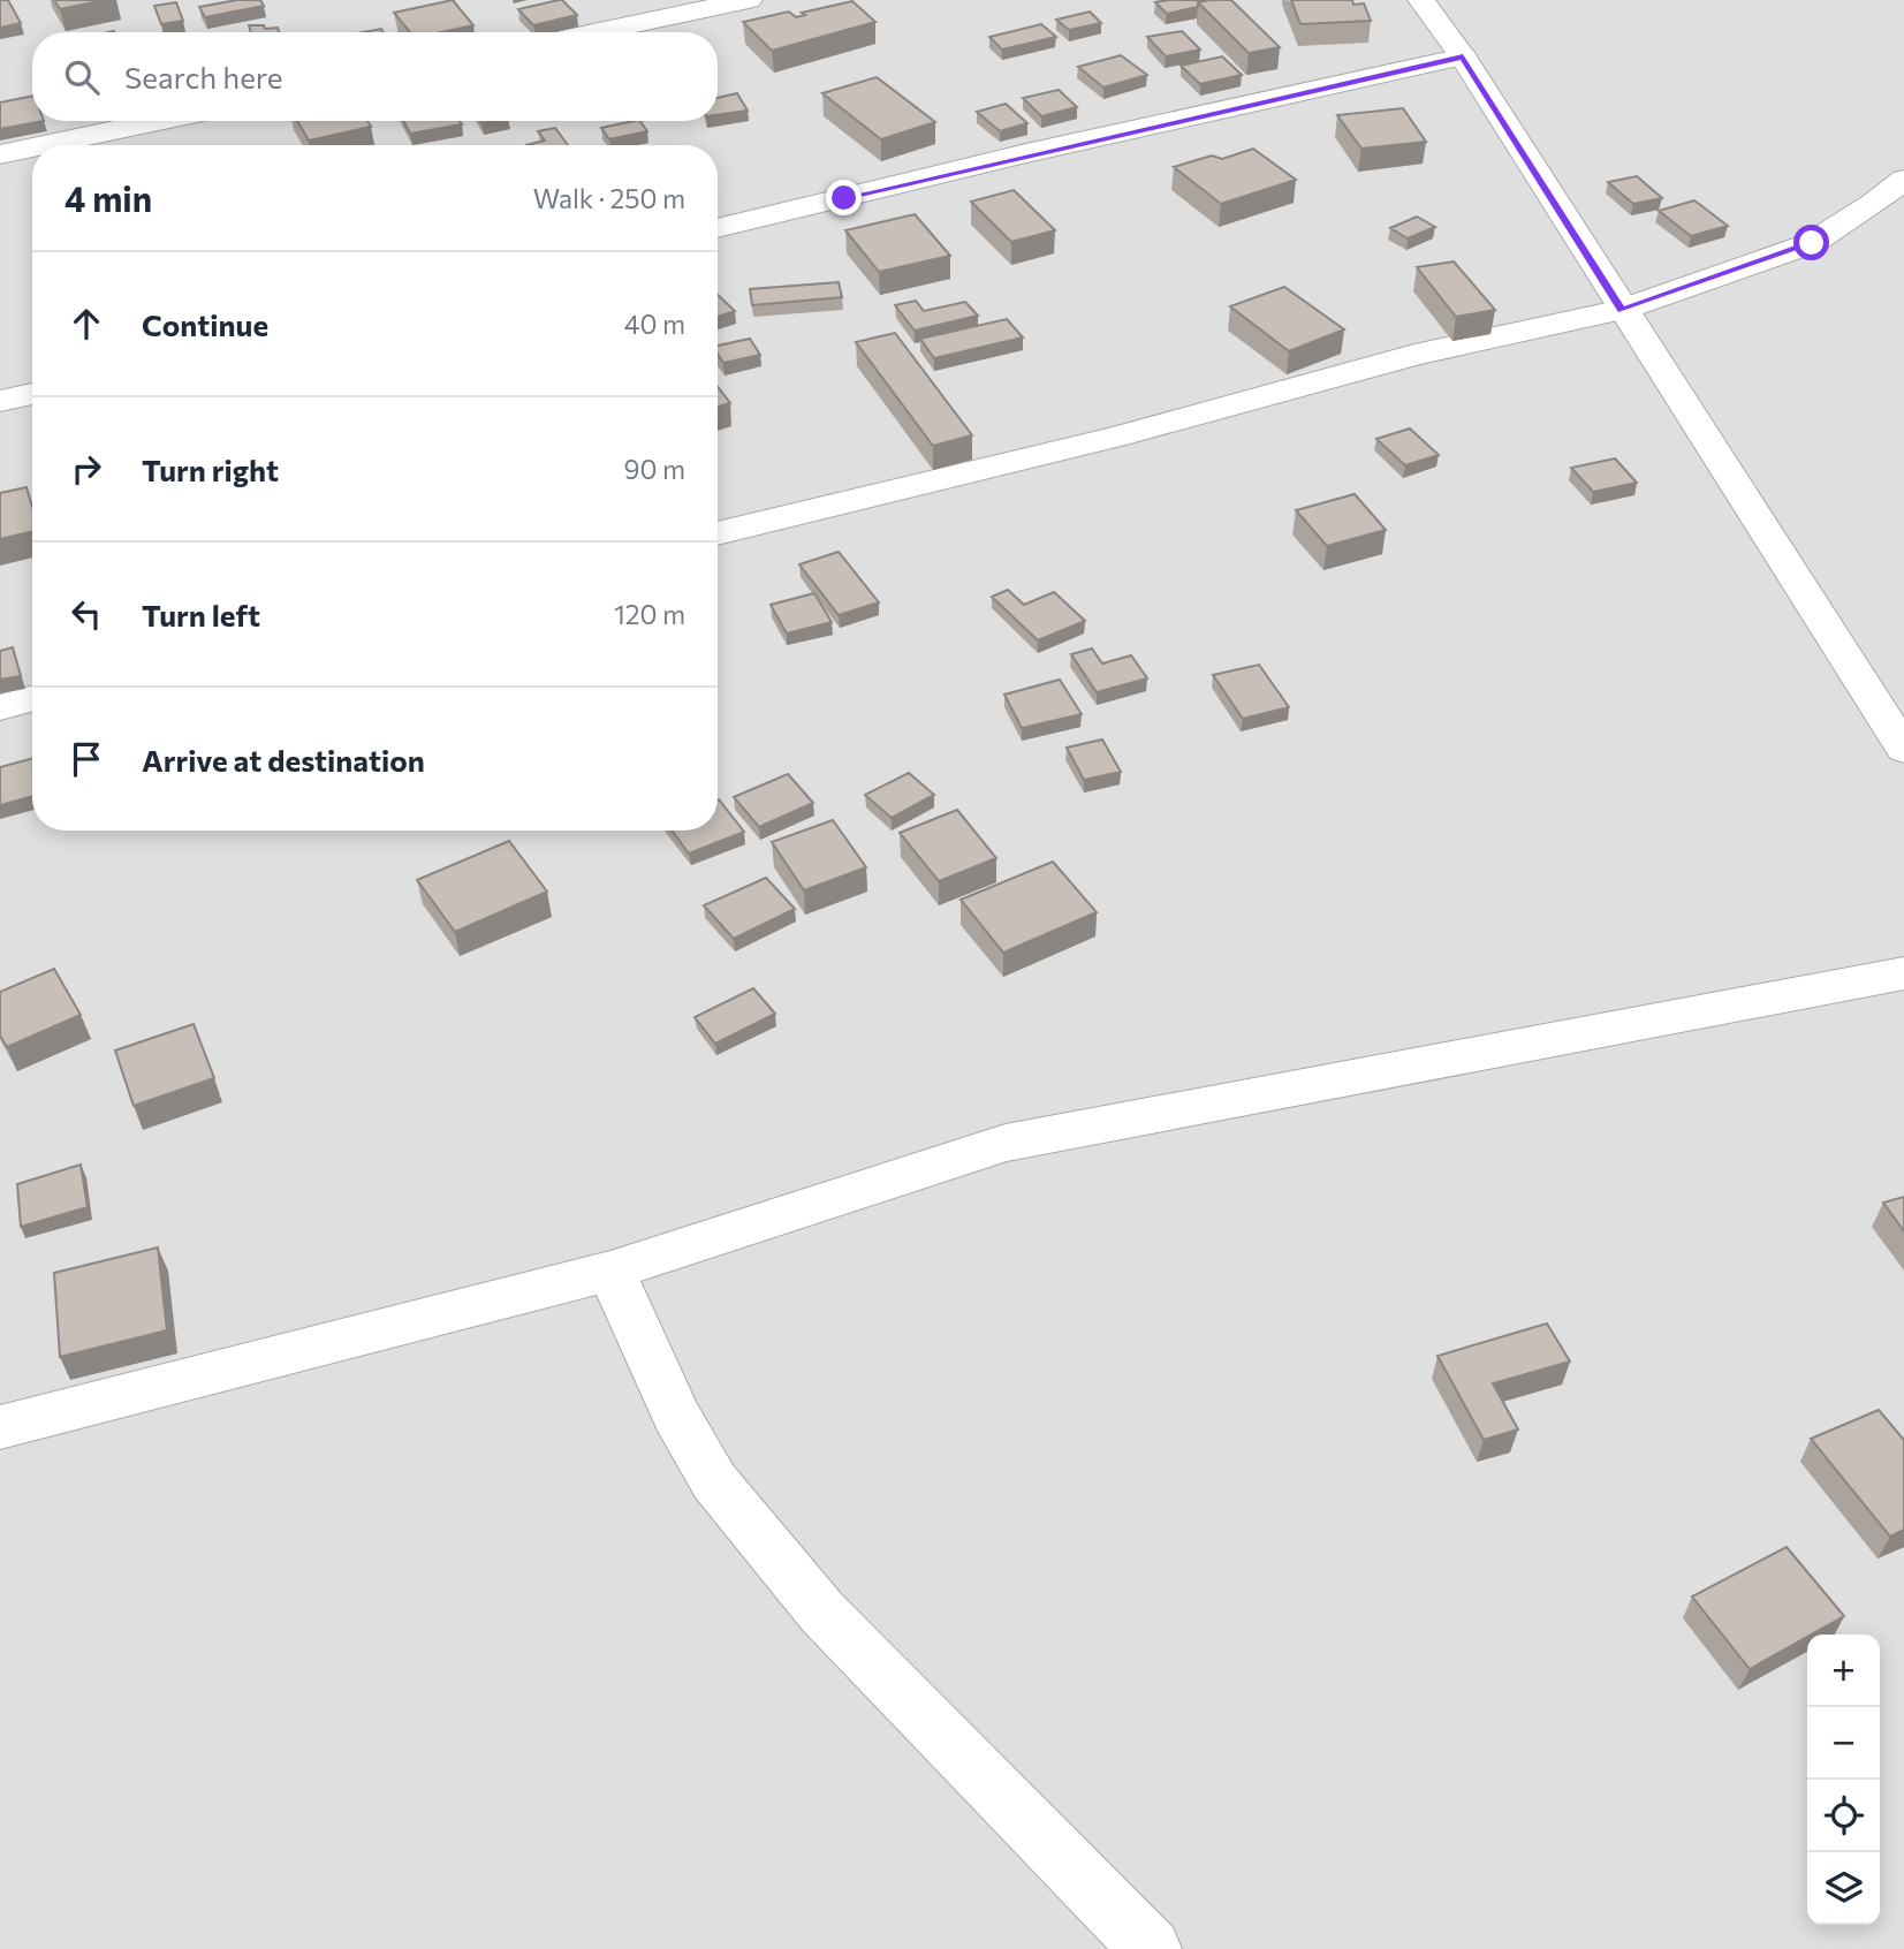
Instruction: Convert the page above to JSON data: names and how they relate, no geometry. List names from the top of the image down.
{
  "page": {
    "search": "Search here",
    "heading": ["4 min", "Walk · 250 m"],
    "list": [
      ["Continue", "40 m"],
      ["Turn right", "90 m"],
      ["Turn left", "120 m"],
      "Arrive at destination"
    ],
    "map_buttons": ["+", "−"]
  }
}
